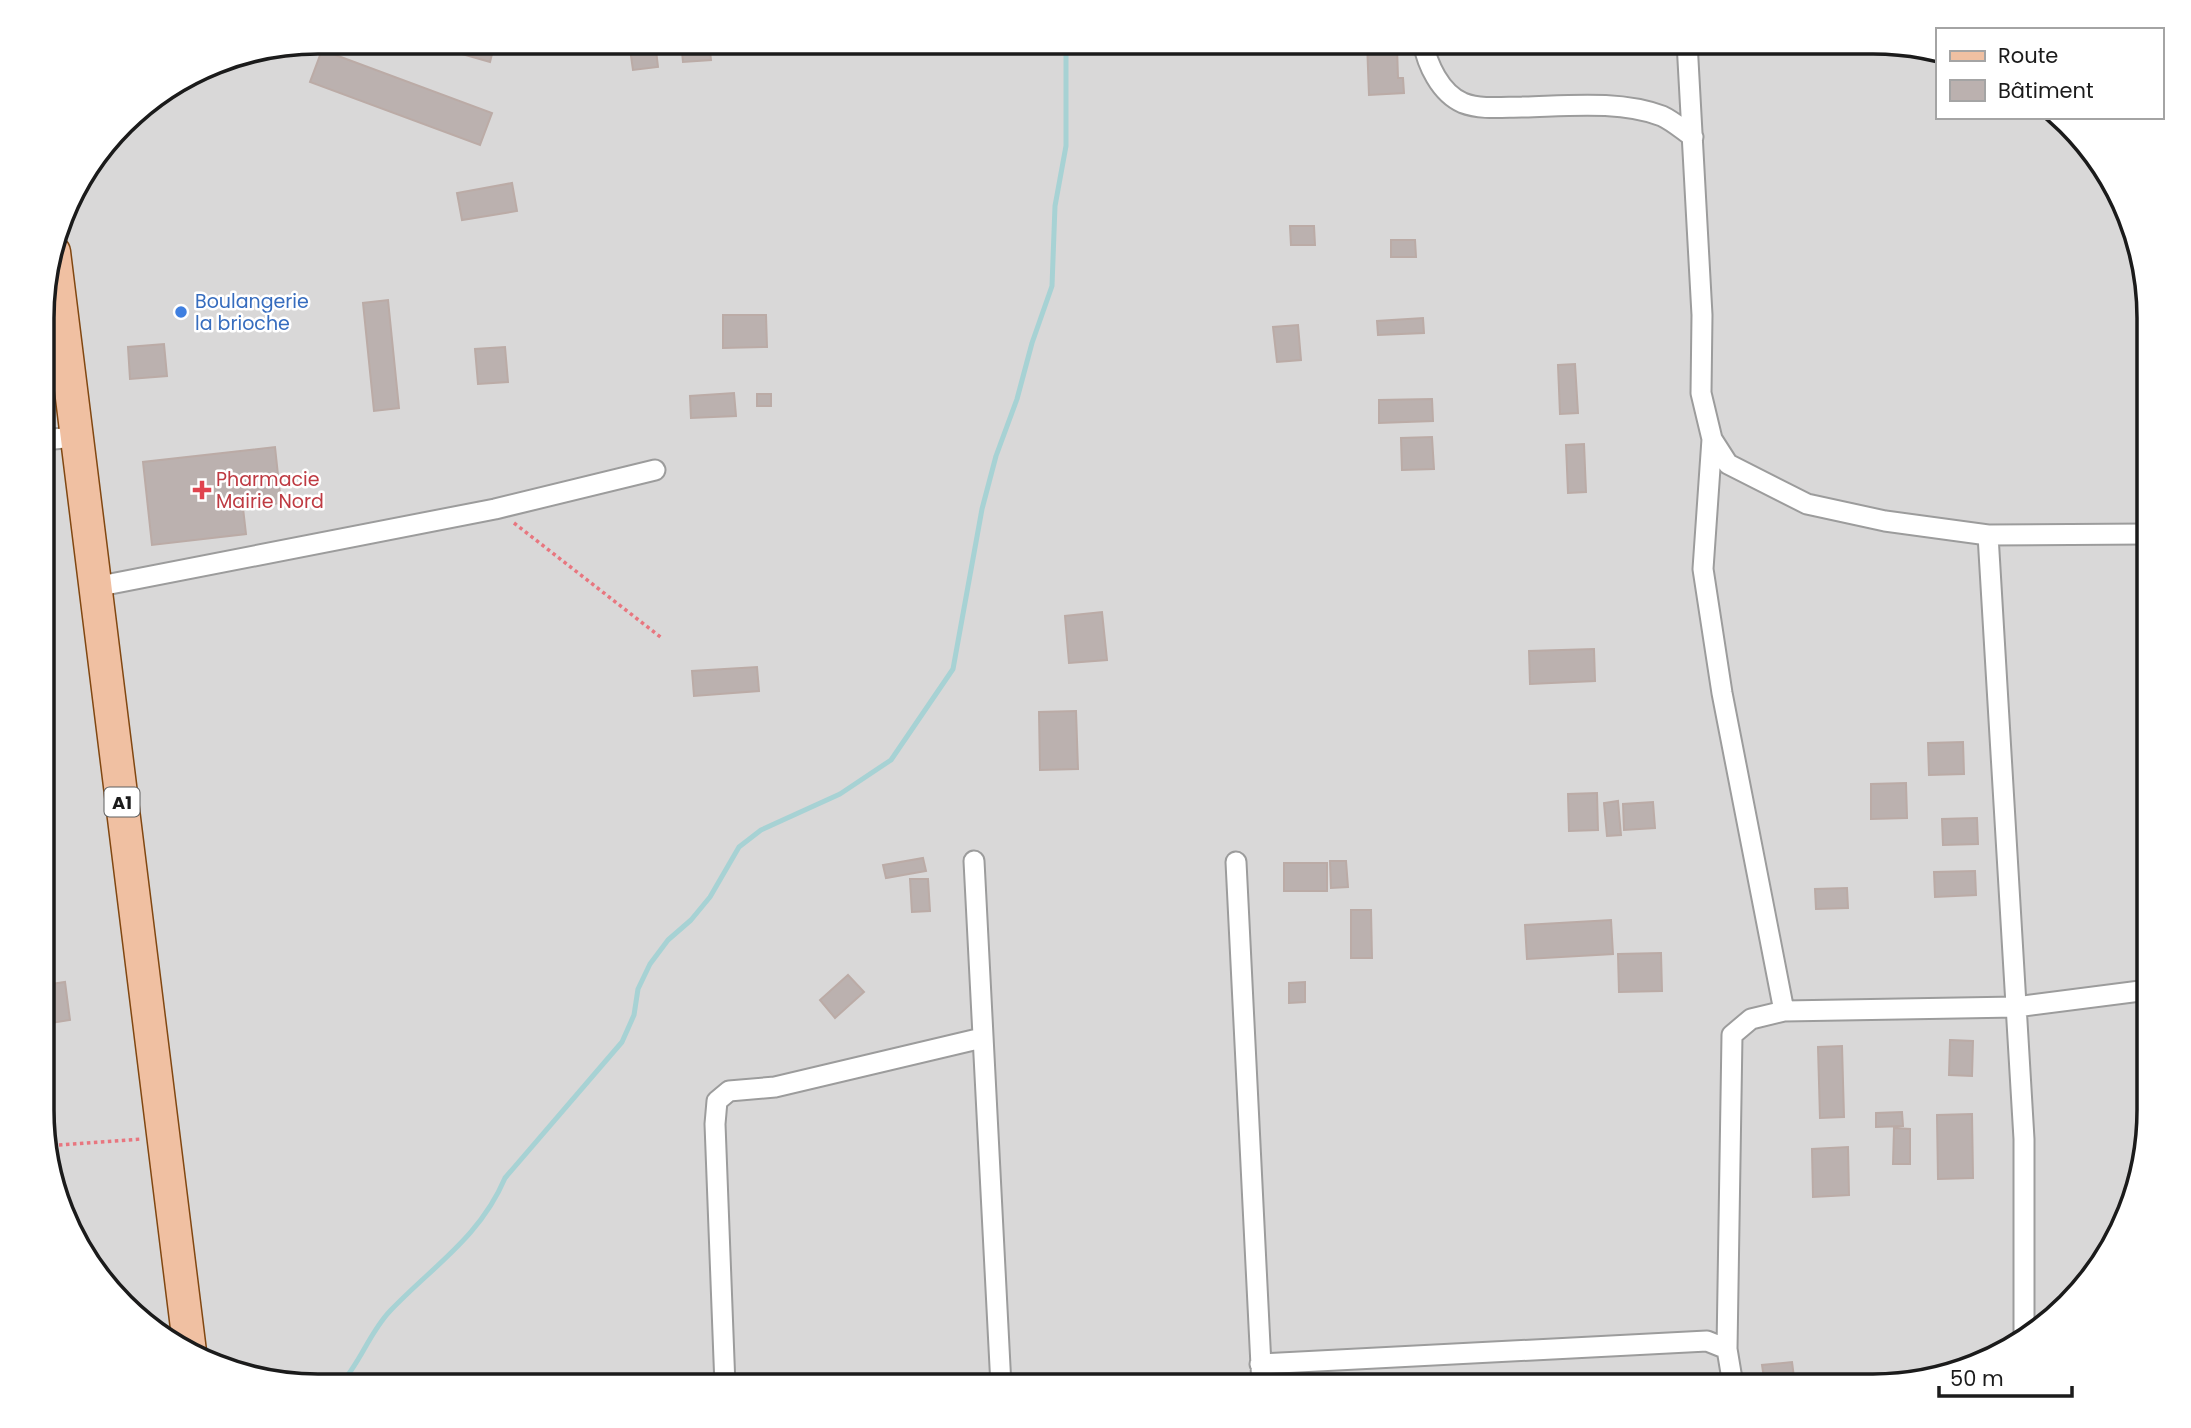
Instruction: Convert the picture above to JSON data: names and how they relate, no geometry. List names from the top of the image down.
{
  "streets": {
    "main road": ["A1"]
  },
  "places": {
    "other": ["Boulangerie la brioche"],
    "health": ["Pharmacie Mairie Nord"]
  },
  "legend": ["Route", "Bâtiment"],
  "scale_bar": "50 m"
}
